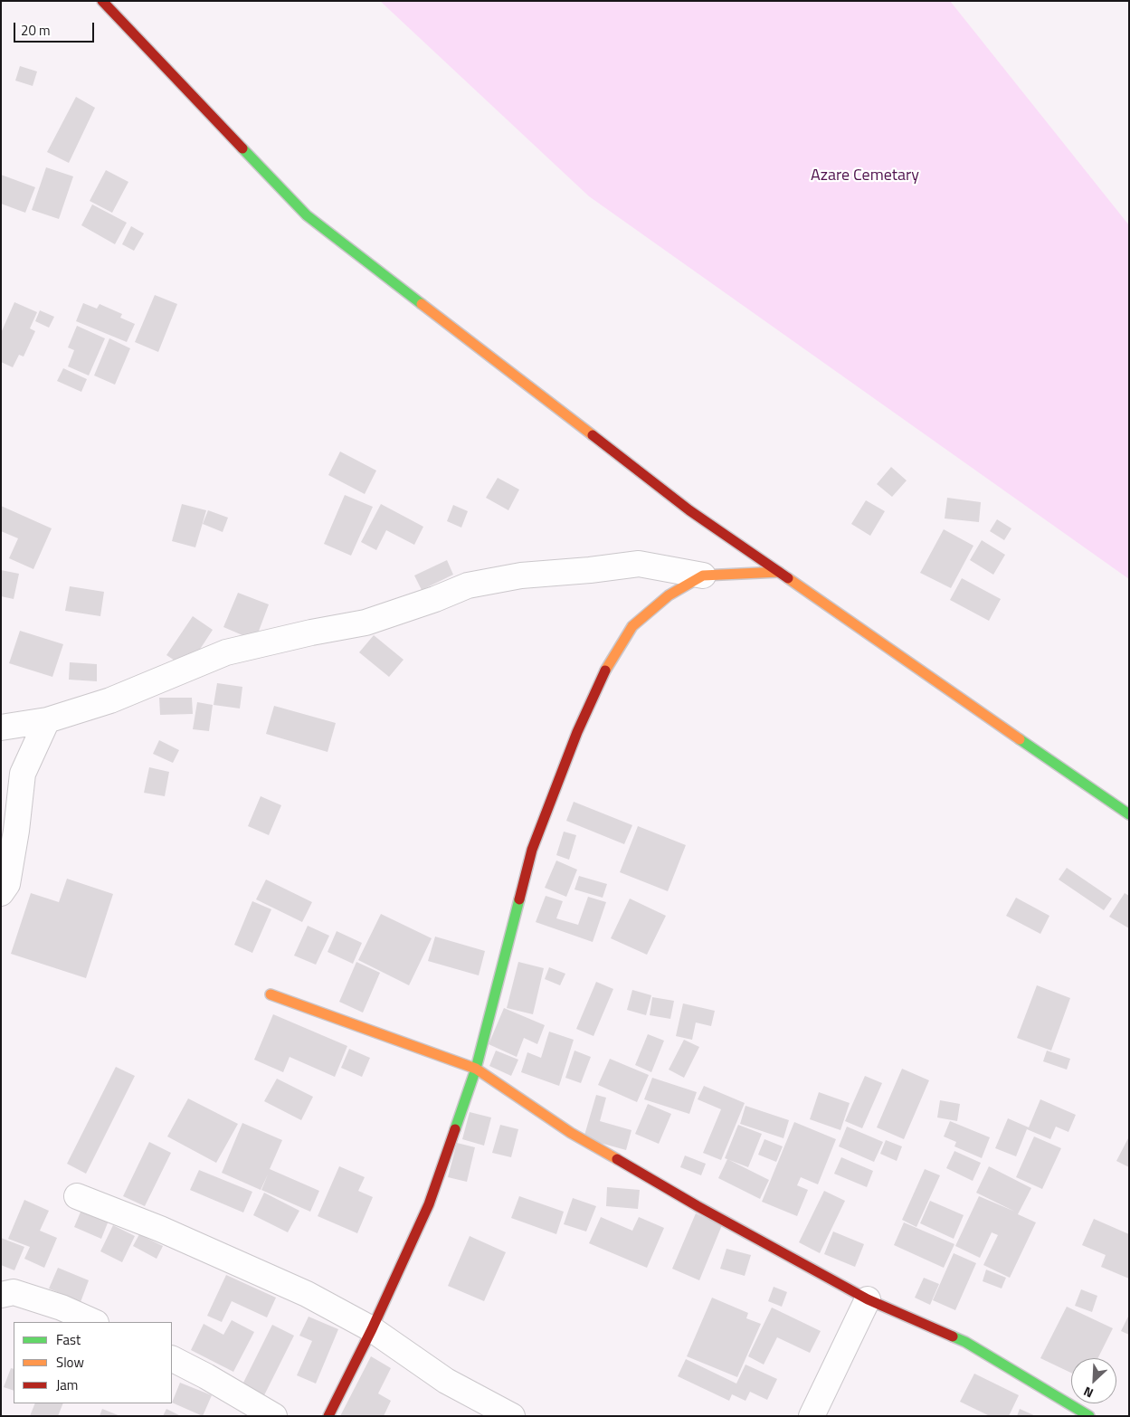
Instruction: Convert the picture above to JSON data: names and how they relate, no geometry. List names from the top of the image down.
{
  "parks": ["Azare Cemetary"],
  "legend": ["Fast", "Slow", "Jam"],
  "scale_bar": "20 m",
  "north": "bottom left"
}
